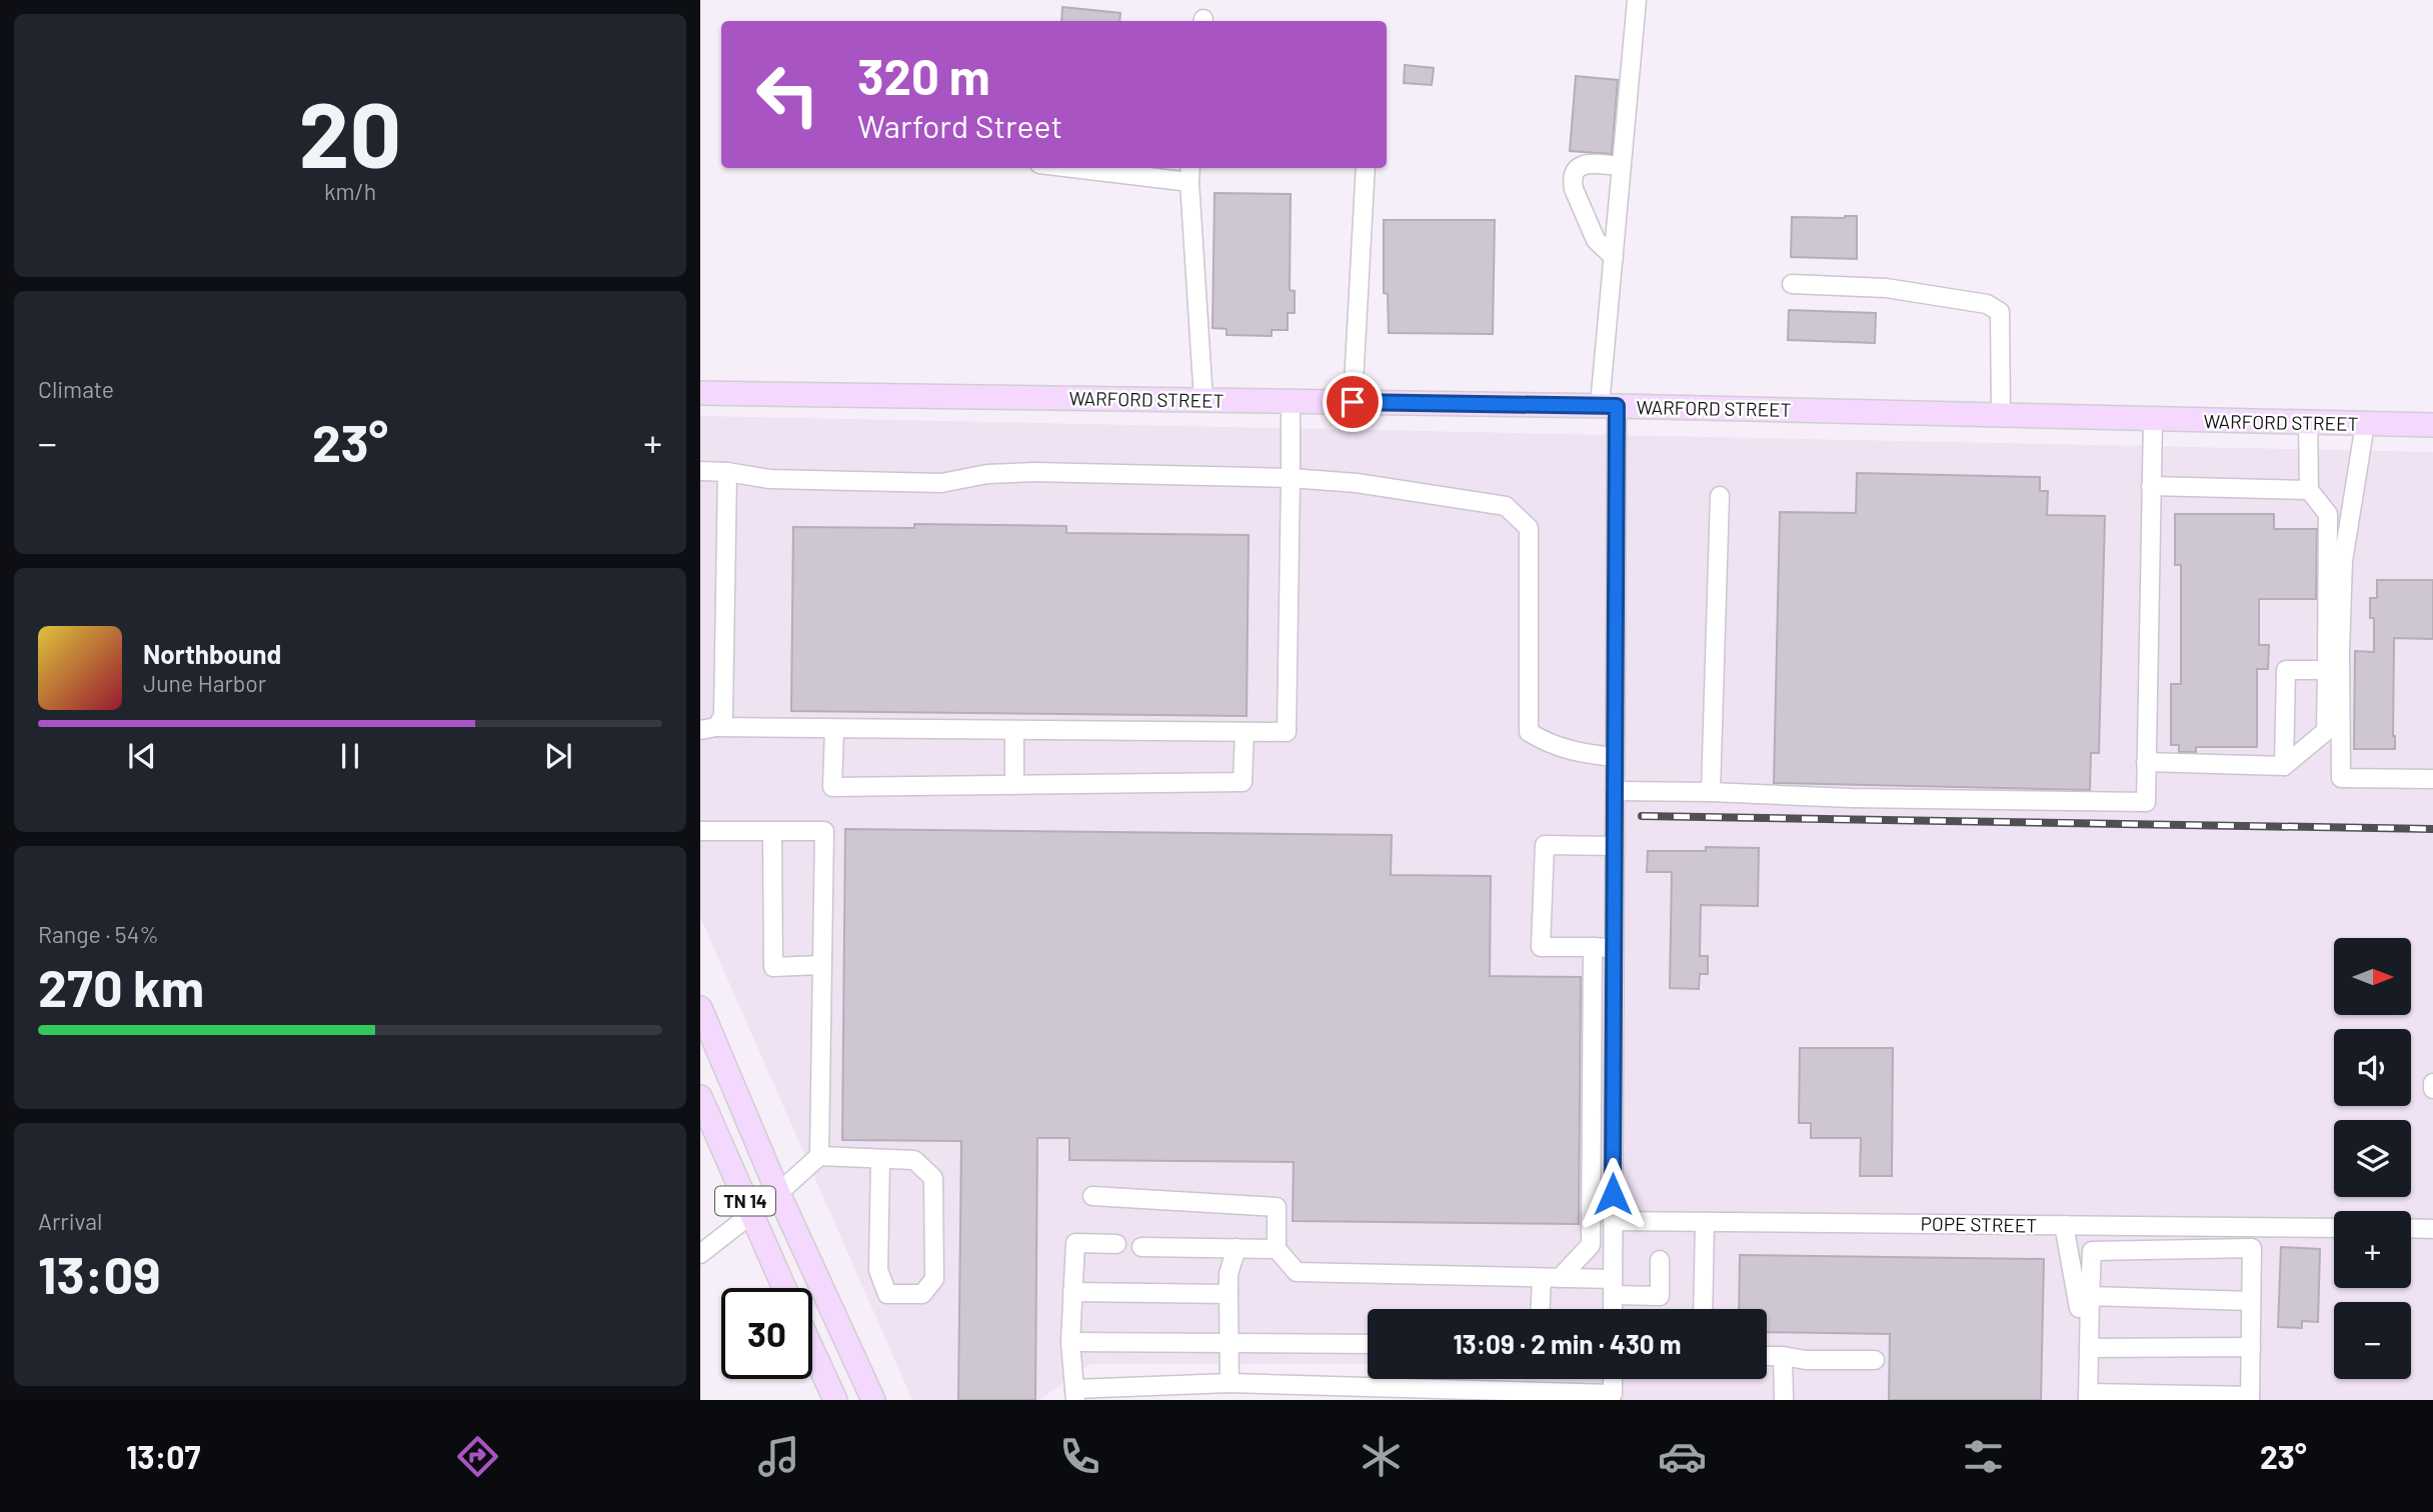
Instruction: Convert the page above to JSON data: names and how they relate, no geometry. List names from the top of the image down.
{
  "streets": {
    "main road": ["WARFORD STREET", "TN 14"],
    "street": ["POPE STREET"]
  },
  "north": "right",
  "page": {
    "tile": [
      ["20", "km/h"],
      "Climate",
      ["Range · 54%", "270 km"],
      ["Arrival", "13:09"]
    ],
    "turn": ["320 m", "Warford Street"],
    "heat": ["−", "23°", "+"],
    "song": ["Northbound", "June Harbor"],
    "map_buttons": ["+", "−"],
    "limit": "30",
    "trip": "13:09 · 2 min · 430 m",
    "tabs": ["13:07", "23°"]
  }
}
